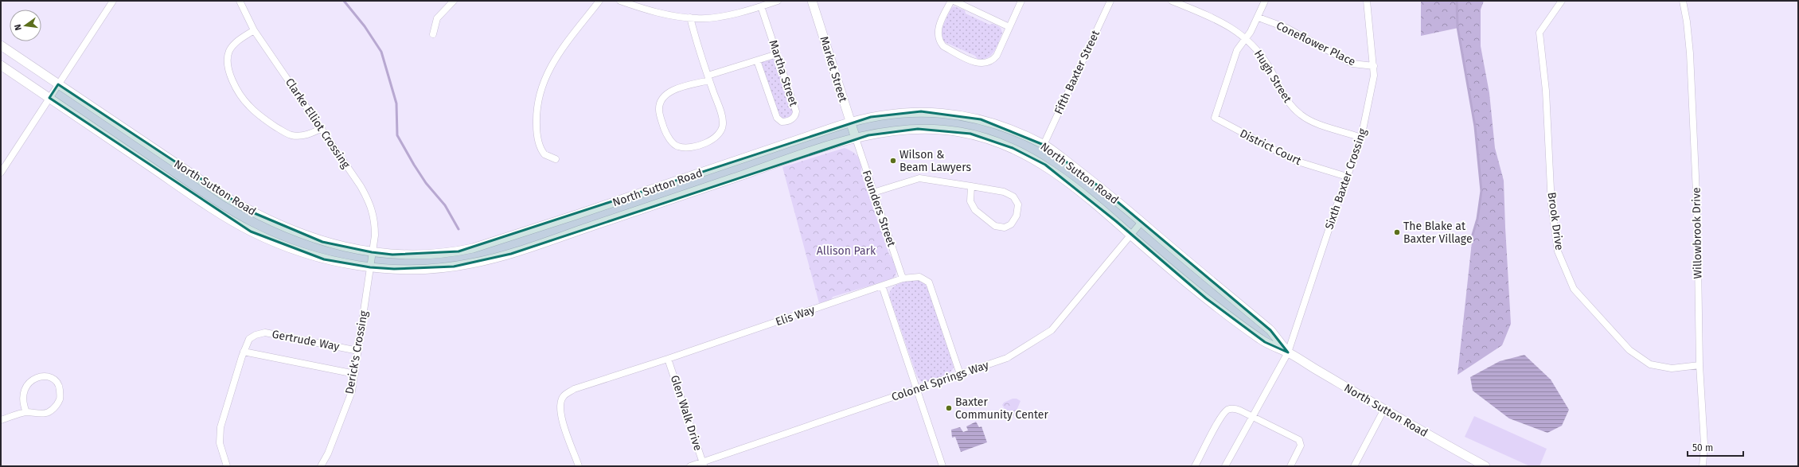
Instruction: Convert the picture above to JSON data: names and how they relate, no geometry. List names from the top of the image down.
{
  "streets": {
    "main road": ["Market Street", "North Sutton Road"],
    "street": [
      "Coneflower Place",
      "Fifth Baxter Street",
      "Martha Street",
      "Hugh Street",
      "Clarke Elliot Crossing",
      "District Court",
      "Sixth Baxter Crossing",
      "Founders Street",
      "Brook Drive",
      "Willowbrook Drive",
      "Elis Way",
      "Gertrude Way",
      "Derick's Crossing",
      "Colonel Springs Way",
      "Glen Walk Drive"
    ]
  },
  "crossings": [
    ["Coneflower Place", "Sixth Baxter Crossing"],
    ["Market Street", "North Sutton Road"],
    ["Market Street", "Founders Street"],
    ["Fifth Baxter Street", "North Sutton Road"],
    ["Hugh Street", "District Court"],
    ["Hugh Street", "Sixth Baxter Crossing"],
    ["Clarke Elliot Crossing", "North Sutton Road"],
    ["Clarke Elliot Crossing", "Derick's Crossing"],
    ["District Court", "Sixth Baxter Crossing"],
    ["North Sutton Road", "Sixth Baxter Crossing"],
    ["North Sutton Road", "Founders Street"],
    ["North Sutton Road", "Derick's Crossing"],
    ["North Sutton Road", "Colonel Springs Way"],
    ["Founders Street", "Elis Way"],
    ["Brook Drive", "Willowbrook Drive"],
    ["Elis Way", "Colonel Springs Way"],
    ["Elis Way", "Glen Walk Drive"],
    ["Gertrude Way", "Derick's Crossing"],
    ["Colonel Springs Way", "Glen Walk Drive"]
  ],
  "parks": ["Allison Park"],
  "places": ["Wilson & Beam Lawyers", "The Blake at Baxter Village", "Baxter Community Center"],
  "scale_bar": "50 m",
  "north": "left"
}
